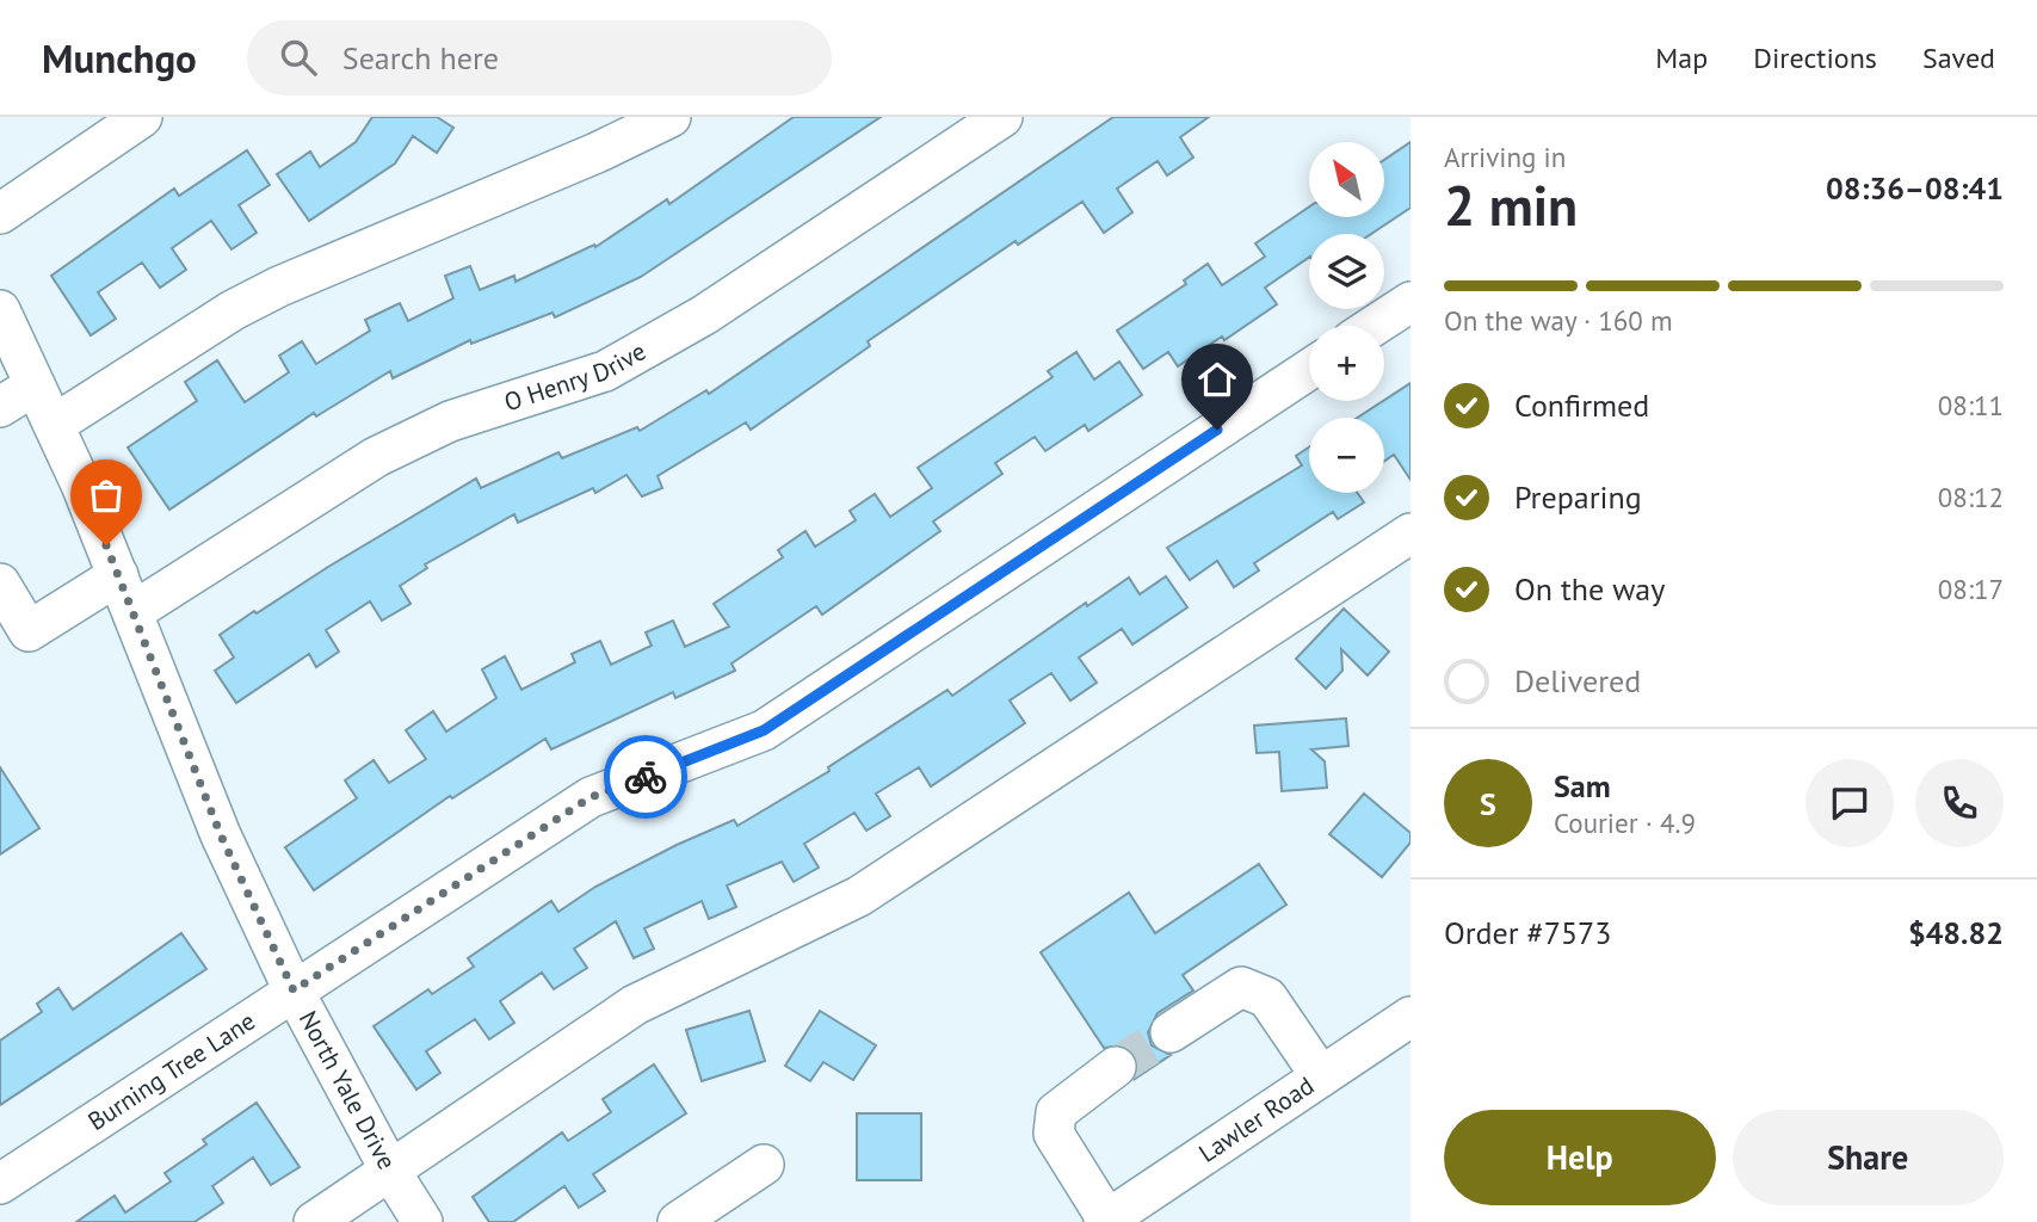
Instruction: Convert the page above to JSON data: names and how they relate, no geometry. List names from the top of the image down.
{
  "streets": {
    "street": [
      "O Henry Drive",
      "Burning Tree Lane",
      "North Yale Drive",
      "Lawler Road"
    ]
  },
  "crossings": [
    ["O Henry Drive", "North Yale Drive"],
    ["Burning Tree Lane", "North Yale Drive"]
  ],
  "north": "top left",
  "page": {
    "header": "Munchgo",
    "search": "Search here",
    "nav": ["Map", "Directions", "Saved"],
    "heading": ["2 min", "Arriving in", "08:36–08:41"],
    "panel": [
      "Sam",
      "Courier · 4.9",
      "Order #7573",
      "$48.82"
    ],
    "map_buttons": ["+", "−"],
    "bar": "On the way · 160 m",
    "list": [
      ["Confirmed", "08:11"],
      ["Preparing", "08:12"],
      ["On the way", "08:17"],
      "Delivered"
    ],
    "round": "S",
    "buttons": ["Help", "Share"]
  }
}
